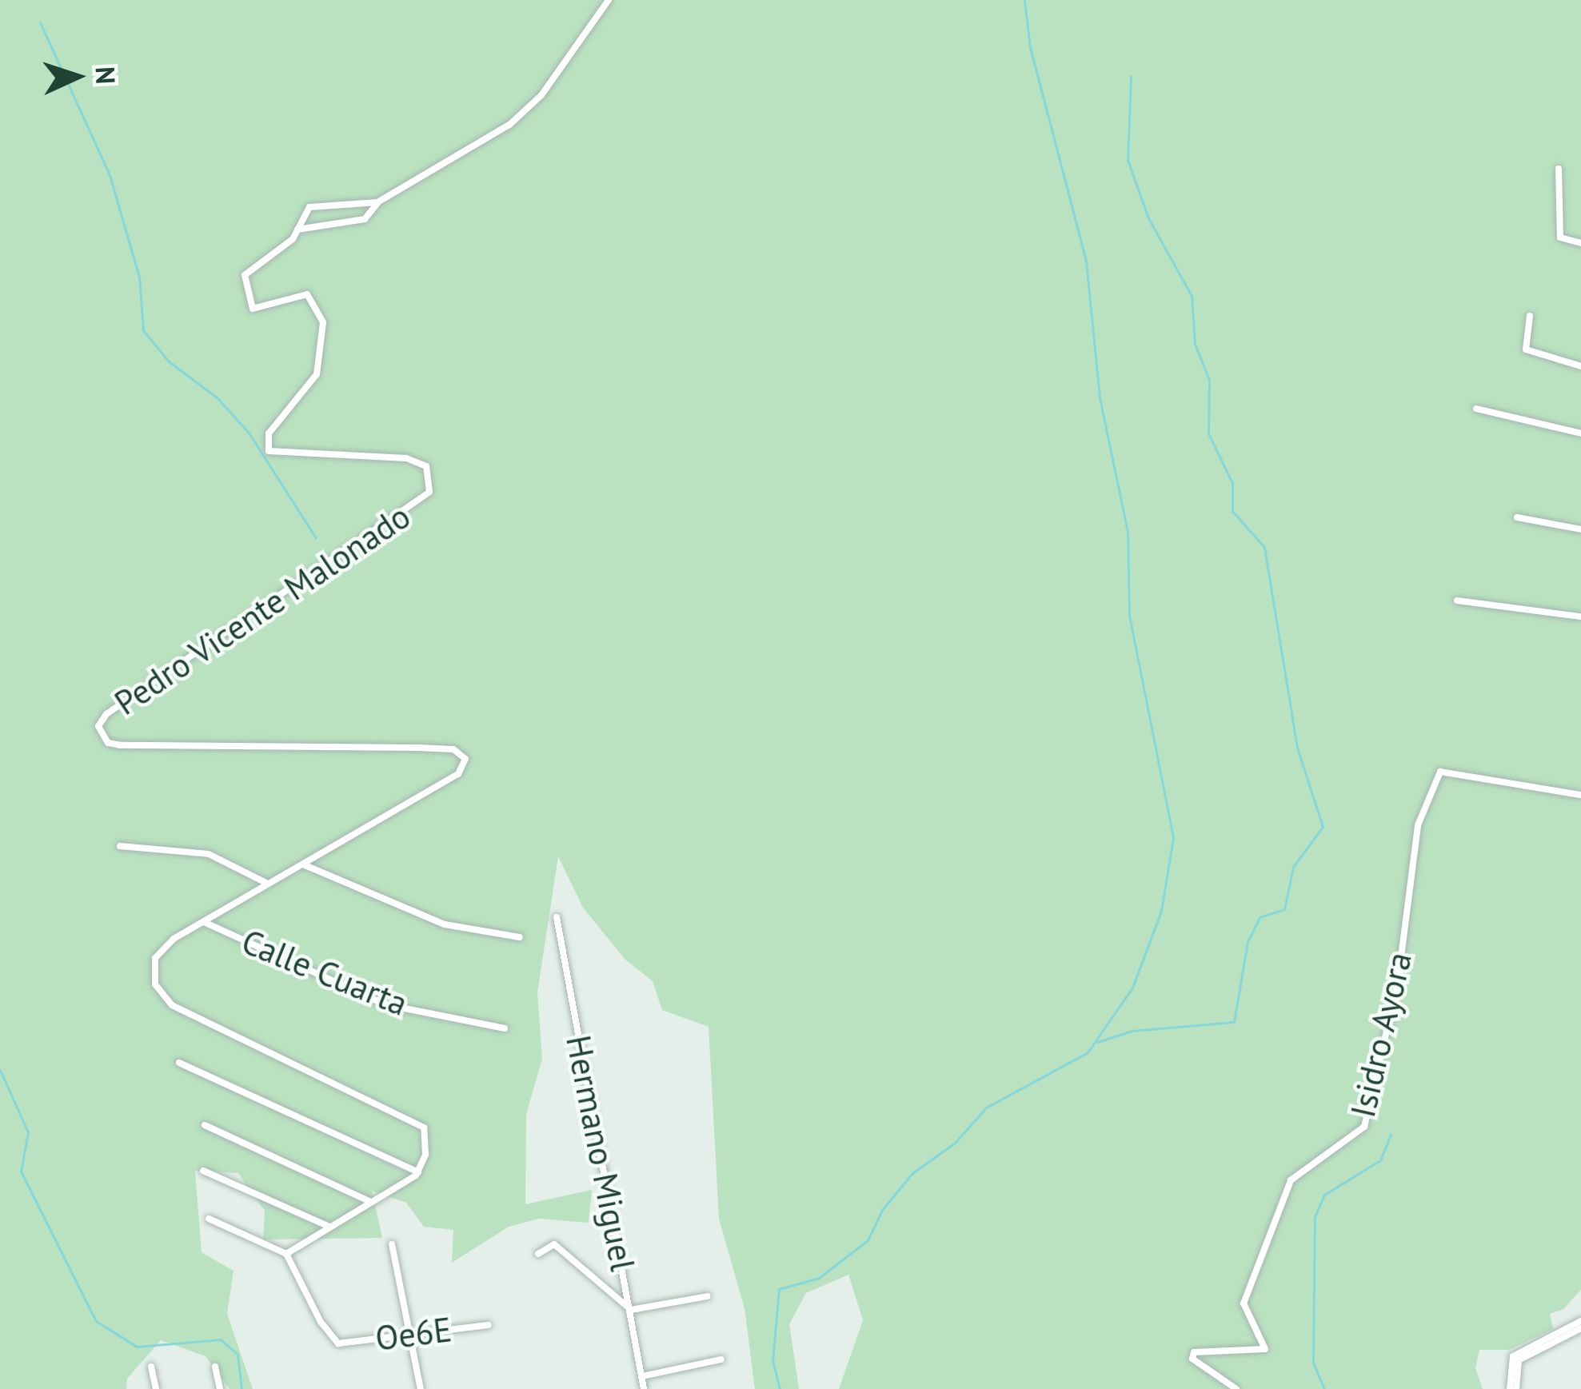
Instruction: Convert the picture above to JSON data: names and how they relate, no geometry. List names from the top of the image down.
{
  "streets": {
    "street": [
      "Pedro Vicente Malonado",
      "Calle Cuarta",
      "Isidro Ayora",
      "Hermano Miguel",
      "Oe6E"
    ]
  },
  "crossings": [
    ["Pedro Vicente Malonado", "Calle Cuarta"]
  ],
  "north": "right"
}
